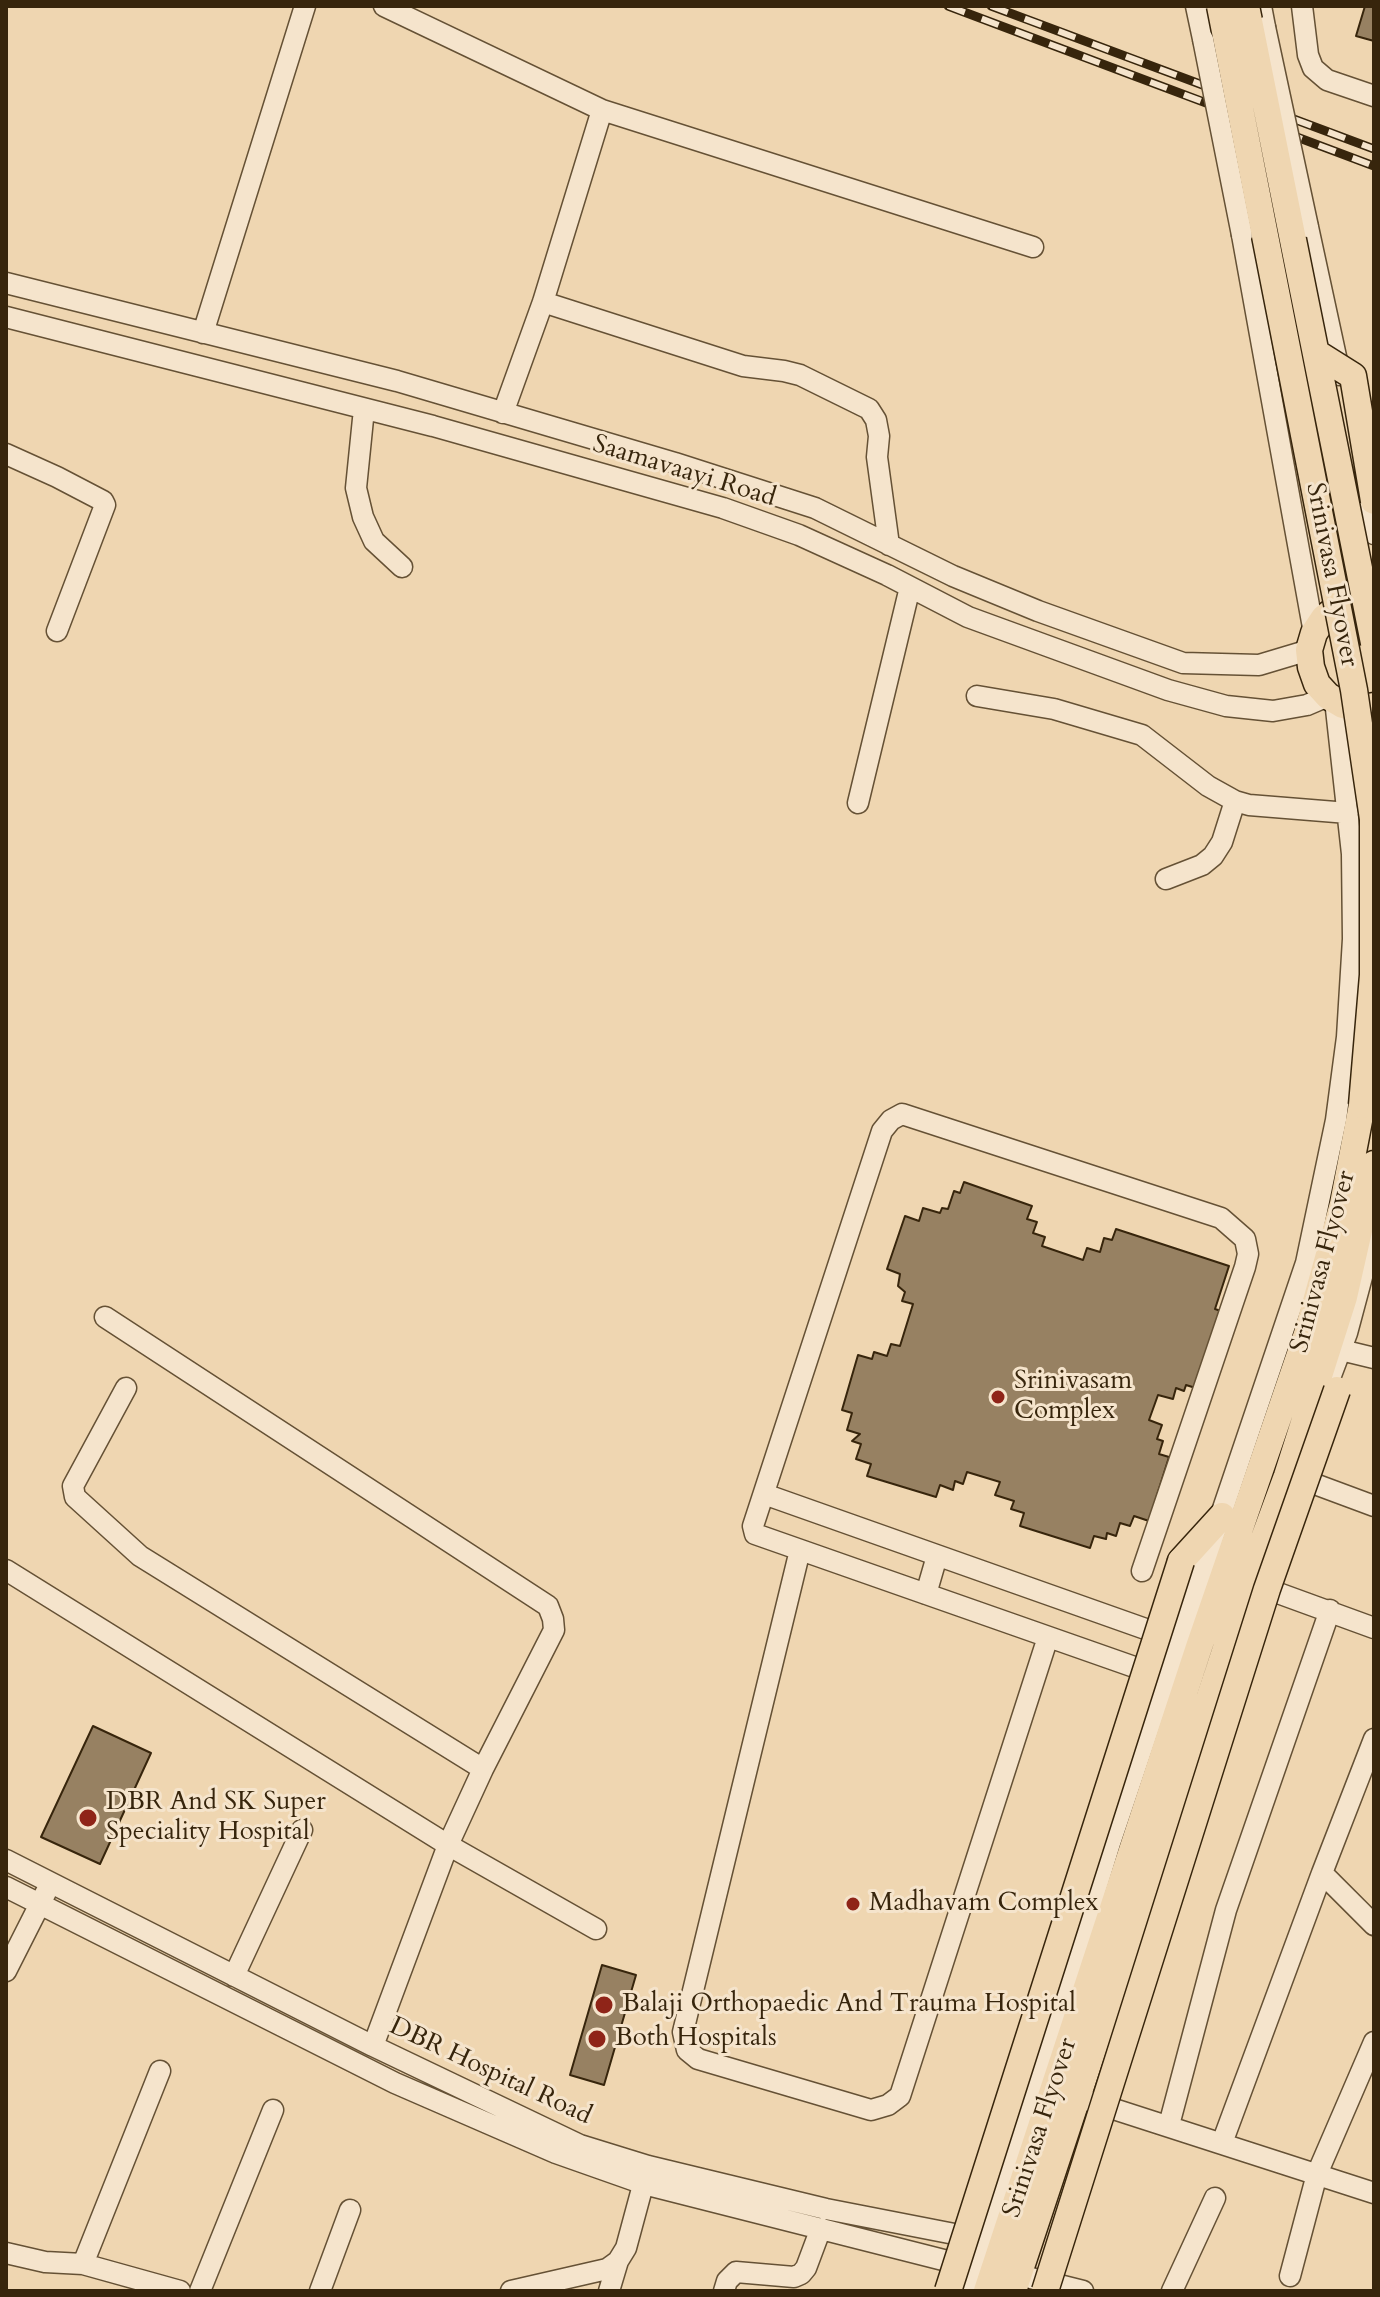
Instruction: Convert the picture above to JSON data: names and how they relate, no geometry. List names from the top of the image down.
{
  "streets": {
    "main road": ["Srinivasa Flyover"],
    "street": ["Saamavaayi Road", "DBR Hospital Road"]
  },
  "crossings": [
    ["Srinivasa Flyover", "DBR Hospital Road"]
  ],
  "places": [
    "Srinivasam Complex",
    "DBR And SK Super Speciality Hospital",
    "Madhavam Complex",
    "Balaji Orthopaedic And Trauma Hospital",
    "Both Hospitals"
  ]
}
